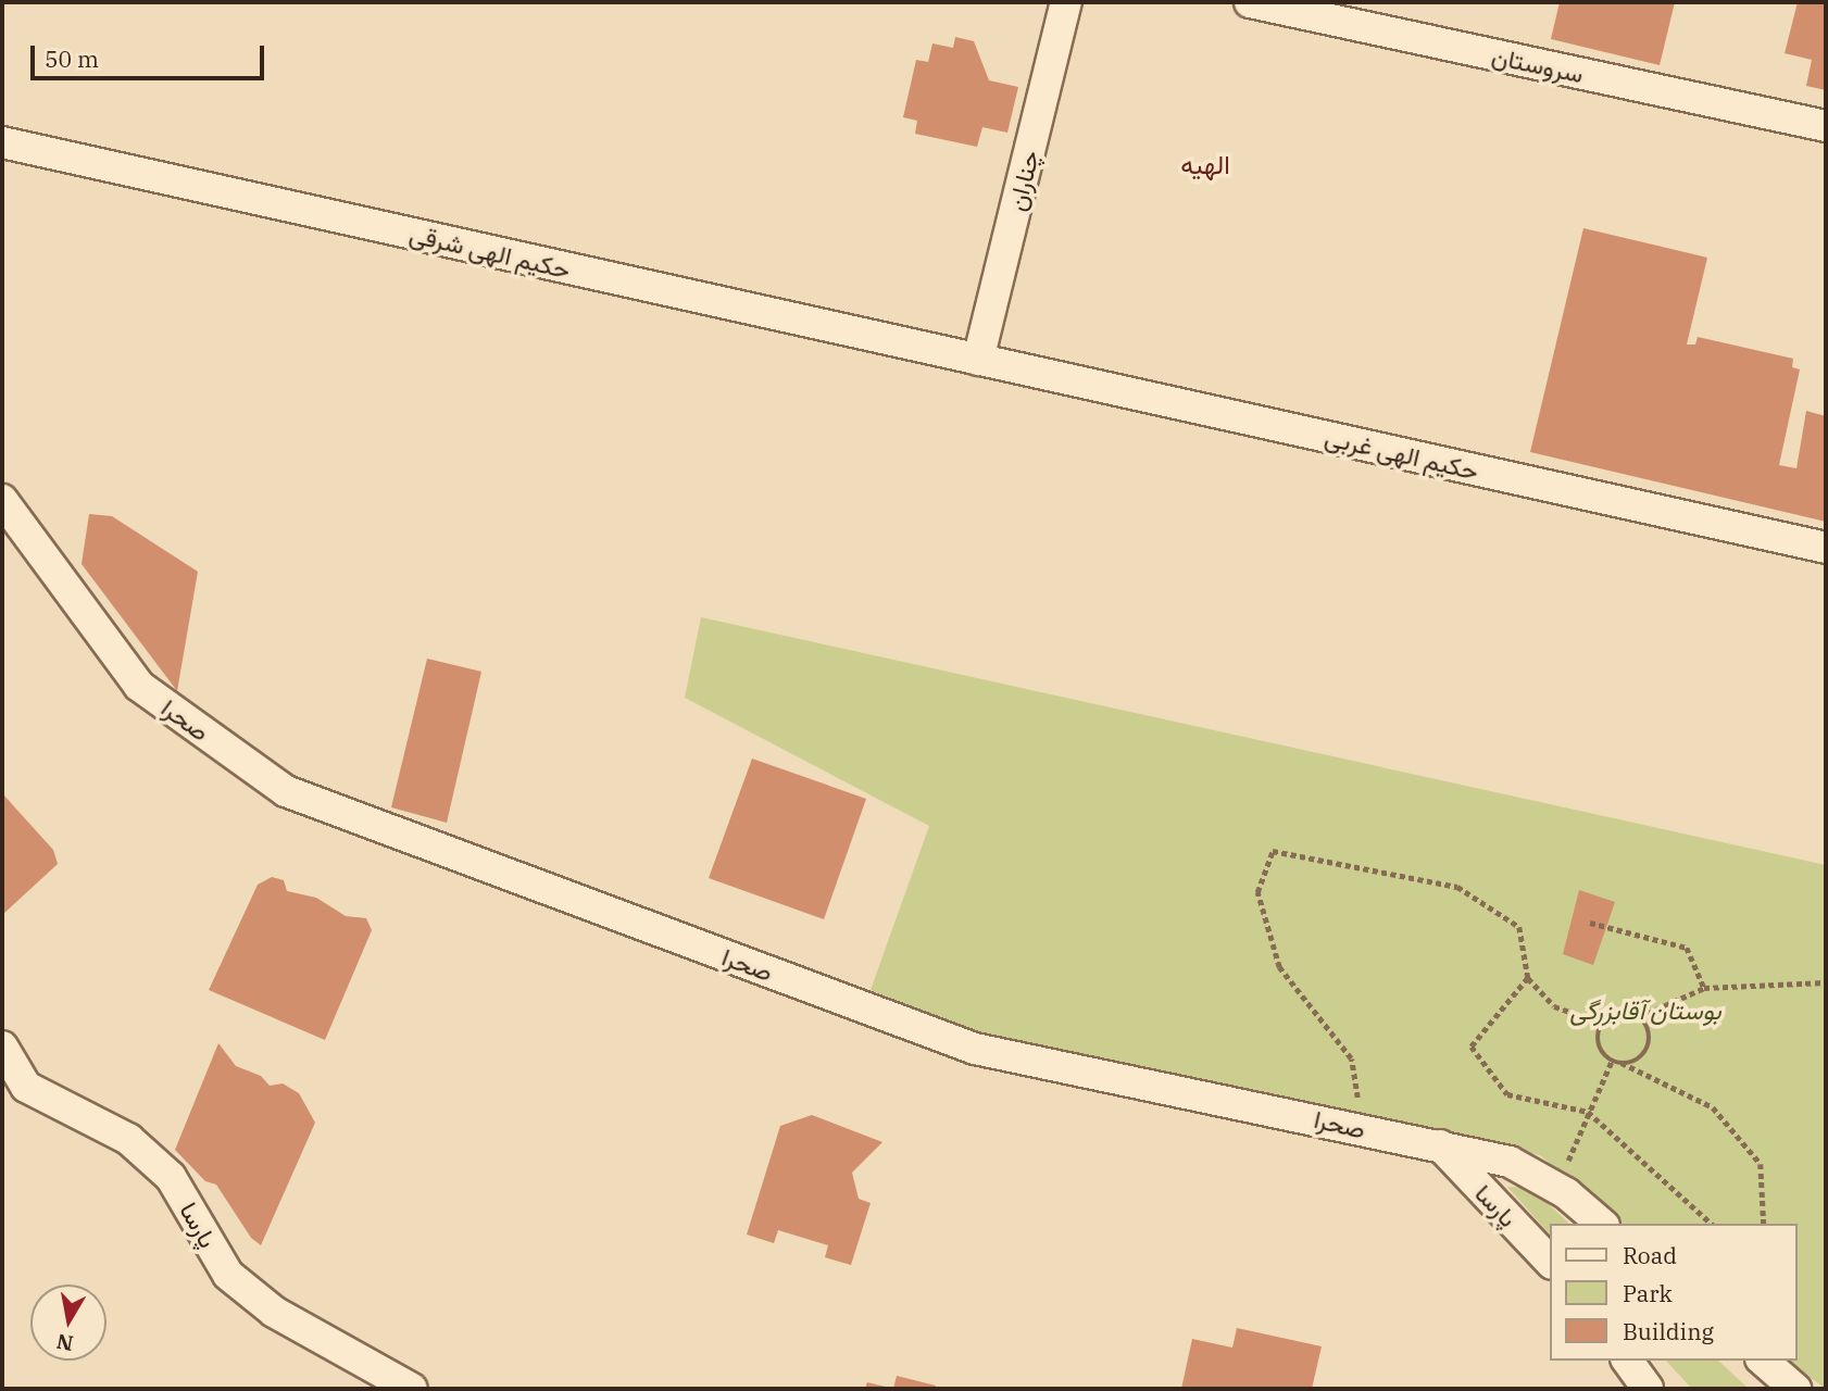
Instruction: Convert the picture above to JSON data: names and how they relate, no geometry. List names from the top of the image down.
{
  "streets": {
    "street": [
      "سروستان",
      "چناران",
      "حکیم الهی شرقی",
      "حکیم الهی غربی",
      "صحرا",
      "پارسا"
    ]
  },
  "crossings": [
    ["چناران", "حکیم الهی شرقی"],
    ["چناران", "حکیم الهی غربی"],
    ["حکیم الهی شرقی", "حکیم الهی غربی"],
    ["صحرا", "پارسا"]
  ],
  "districts": ["الهیه"],
  "parks": ["بوستان آقابزرگی"],
  "legend": ["Road", "Park", "Building"],
  "scale_bar": "50 m",
  "north": "bottom"
}
